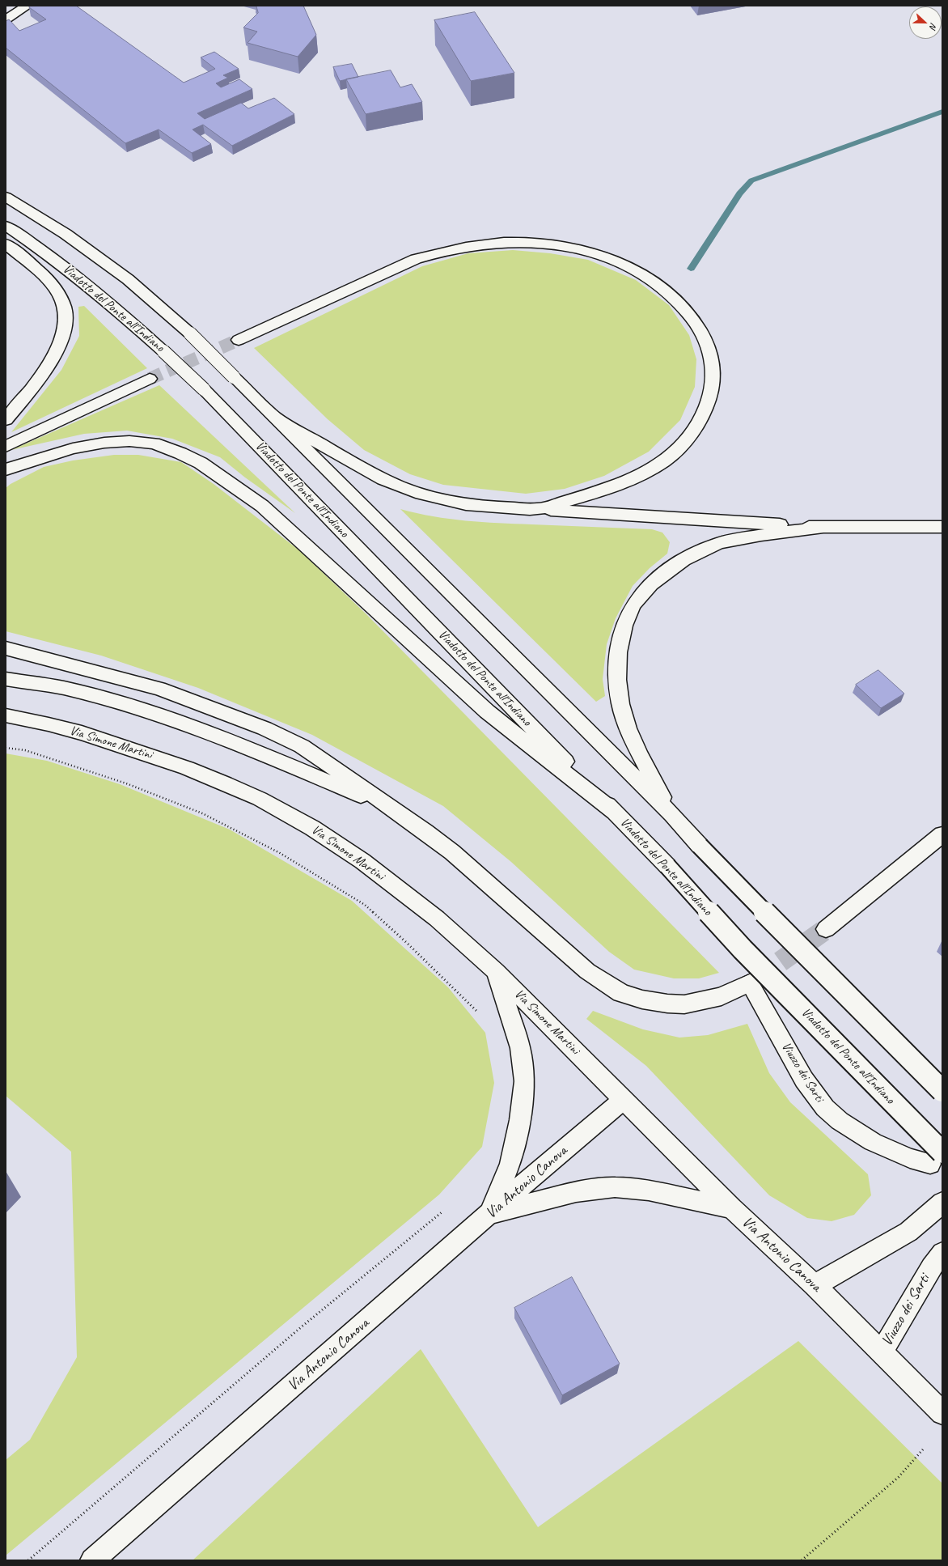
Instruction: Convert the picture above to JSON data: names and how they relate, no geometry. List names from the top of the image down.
{
  "streets": {
    "main road": [
      "Viadotto del Ponte all'Indiano",
      "Via Simone Martini",
      "Viuzzo dei Sarti",
      "Via Antonio Canova"
    ]
  },
  "crossings": [
    ["Viadotto del Ponte all'Indiano", "Viuzzo dei Sarti"],
    ["Via Simone Martini", "Via Antonio Canova"],
    ["Viuzzo dei Sarti", "Via Antonio Canova"]
  ],
  "north": "right"
}
